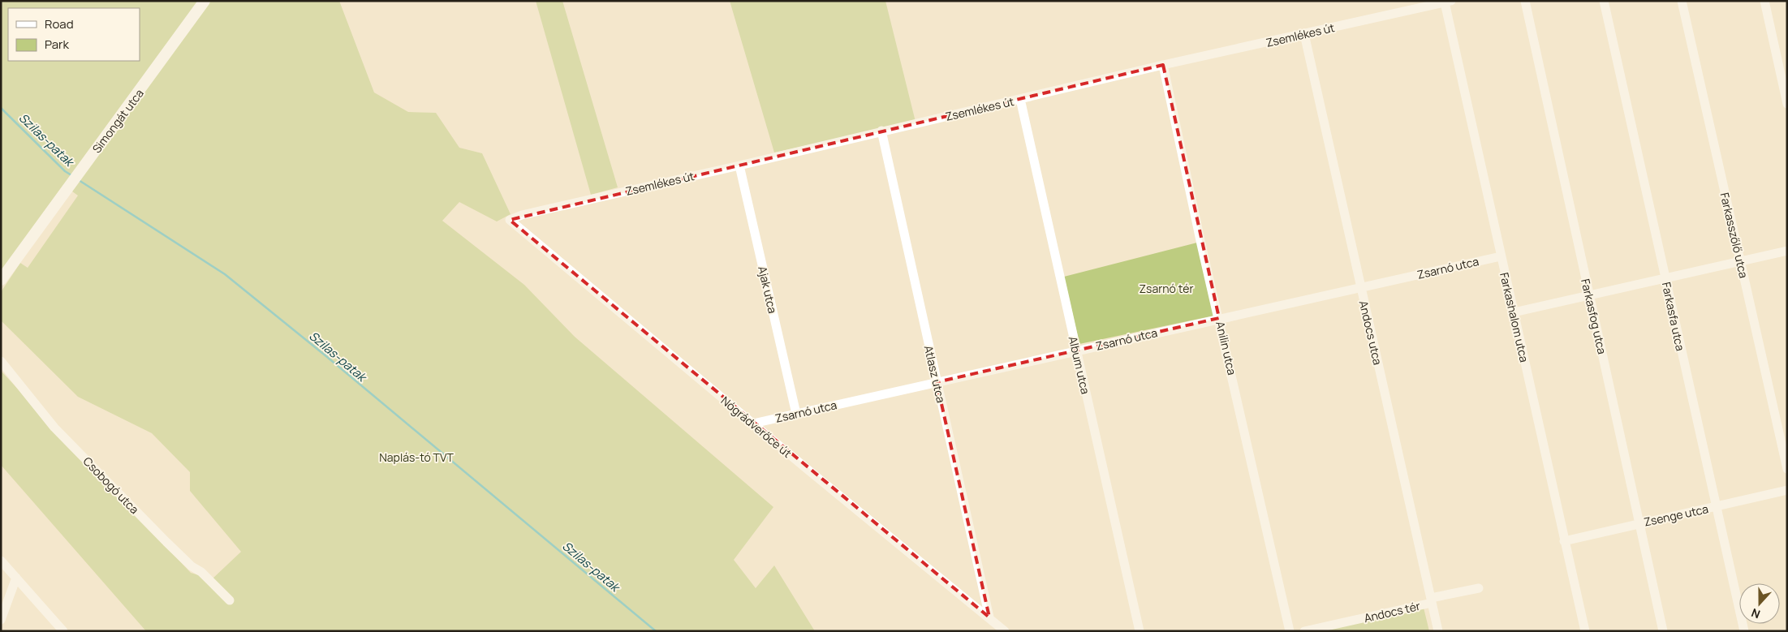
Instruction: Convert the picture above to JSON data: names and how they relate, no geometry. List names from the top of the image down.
{
  "streets": {
    "main road": ["Simongát utca"],
    "street": [
      "Zsemlékes út",
      "Farkasszőlő utca",
      "Zsarnó utca",
      "Ajak utca",
      "Farkasfog utca",
      "Farkasfa utca",
      "Farkashalom utca",
      "Andocs utca",
      "Anilin utca",
      "Album utca",
      "Atlasz utca",
      "Nógrádverőce út",
      "Csobogó utca",
      "Zsenge utca",
      "Andocs tér"
    ]
  },
  "crossings": [
    ["Zsemlékes út", "Ajak utca"],
    ["Zsemlékes út", "Farkashalom utca"],
    ["Zsemlékes út", "Andocs utca"],
    ["Zsemlékes út", "Anilin utca"],
    ["Zsemlékes út", "Album utca"],
    ["Zsemlékes út", "Atlasz utca"],
    ["Zsemlékes út", "Nógrádverőce út"],
    ["Zsarnó utca", "Ajak utca"],
    ["Zsarnó utca", "Farkashalom utca"],
    ["Zsarnó utca", "Andocs utca"],
    ["Zsarnó utca", "Anilin utca"],
    ["Zsarnó utca", "Album utca"],
    ["Zsarnó utca", "Atlasz utca"],
    ["Zsarnó utca", "Nógrádverőce út"],
    ["Farkasfog utca", "Zsenge utca"],
    ["Farkasfa utca", "Zsenge utca"],
    ["Farkashalom utca", "Zsenge utca"],
    ["Andocs utca", "Andocs tér"],
    ["Atlasz utca", "Nógrádverőce út"]
  ],
  "water": ["Szilas-patak"],
  "parks": ["Zsarnó tér", "Naplás-tó TVT"],
  "legend": ["Road", "Park"],
  "north": "bottom"
}
